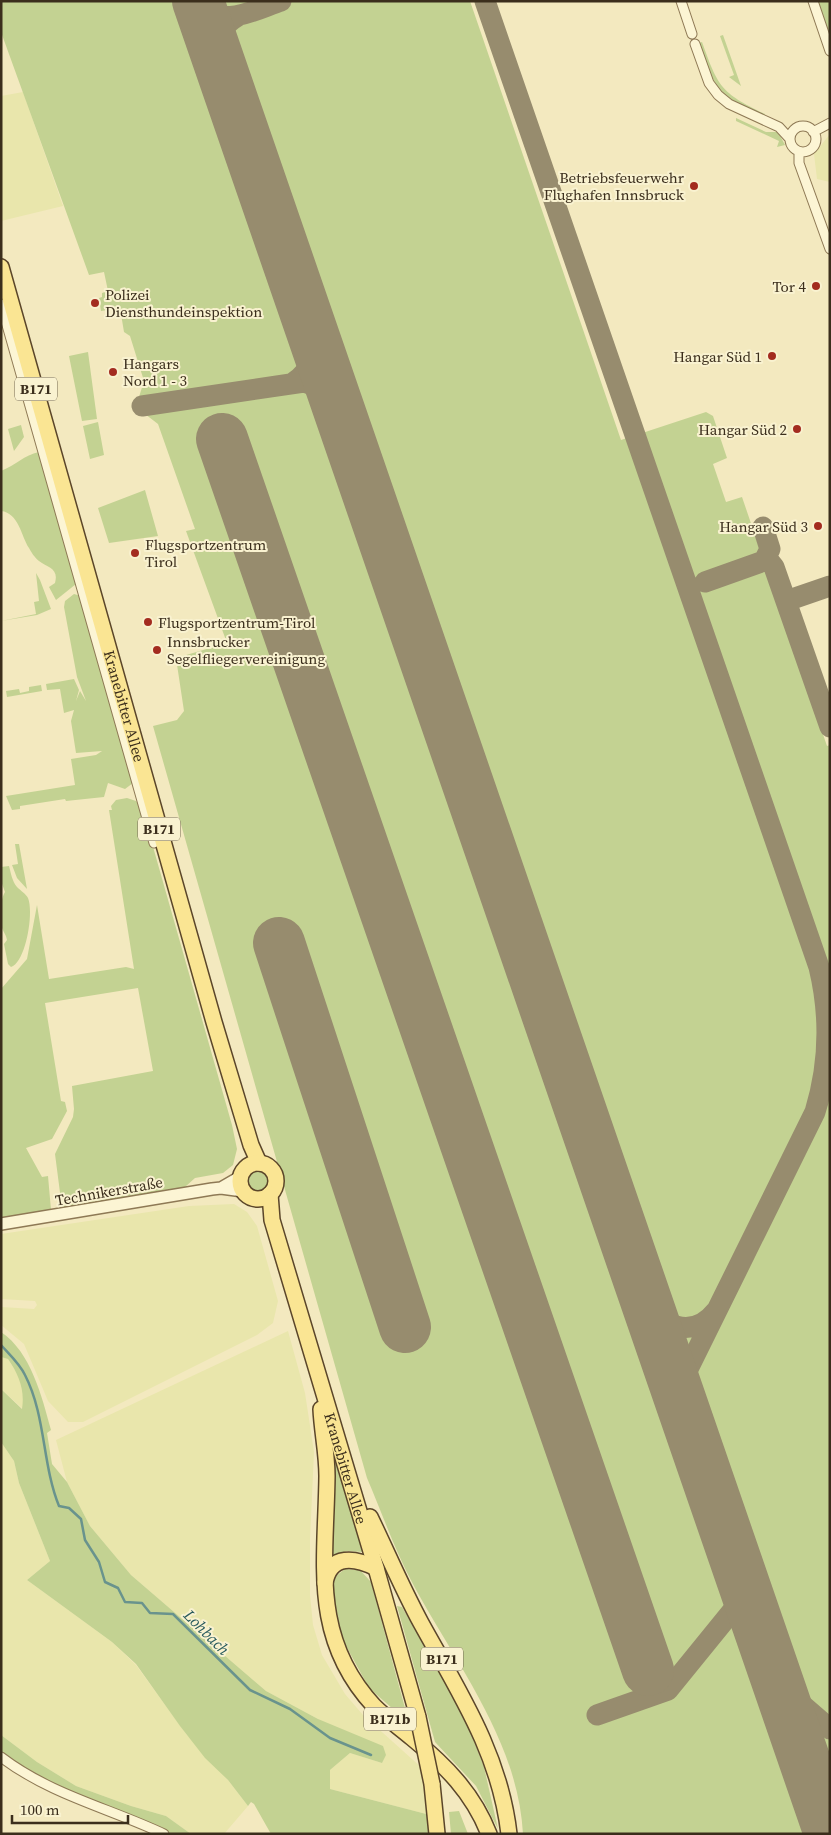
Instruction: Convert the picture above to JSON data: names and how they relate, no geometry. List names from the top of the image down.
{
  "streets": {
    "main road": ["B171", "Kranebitter Allee", "B171b"],
    "street": ["Technikerstraße"]
  },
  "crossings": [
    ["B171", "Kranebitter Allee"],
    ["Kranebitter Allee", "Technikerstraße"],
    ["Kranebitter Allee", "B171b"]
  ],
  "water": ["Lohbach"],
  "places": [
    "Betriebsfeuerwehr Flughafen Innsbruck",
    "Tor 4",
    "Polizei Diensthundeinspektion",
    "Hangar Süd 1",
    "Hangars Nord 1 - 3",
    "Hangar Süd 2",
    "Hangar Süd 3",
    "Flugsportzentrum Tirol",
    "Flugsportzentrum-Tirol",
    "Innsbrucker Segelfliegervereinigung"
  ],
  "scale_bar": "100 m"
}
